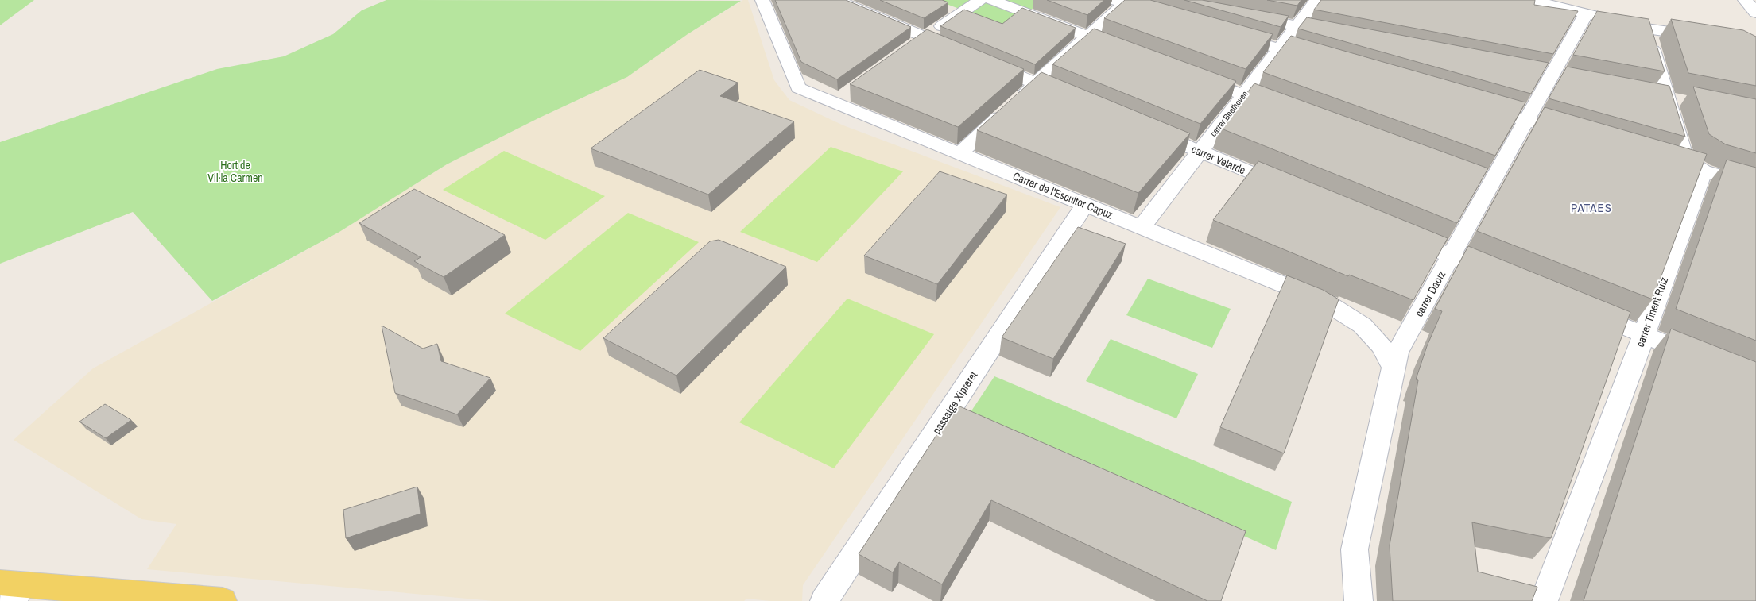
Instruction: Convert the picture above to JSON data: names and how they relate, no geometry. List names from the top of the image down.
{
  "streets": {
    "street": [
      "carrer Beethoven",
      "carrer Velarde",
      "Carrer de l'Escultor Capuz",
      "carrer Daoiz",
      "carrer Tinent Ruiz",
      "passatge Xipreret"
    ]
  },
  "crossings": [
    ["carrer Beethoven", "carrer Velarde"],
    ["carrer Beethoven", "Carrer de l'Escultor Capuz"],
    ["Carrer de l'Escultor Capuz", "carrer Daoiz"],
    ["Carrer de l'Escultor Capuz", "passatge Xipreret"]
  ],
  "districts": ["PATAES"],
  "parks": ["Hort de Vil·la Carmen"]
}
